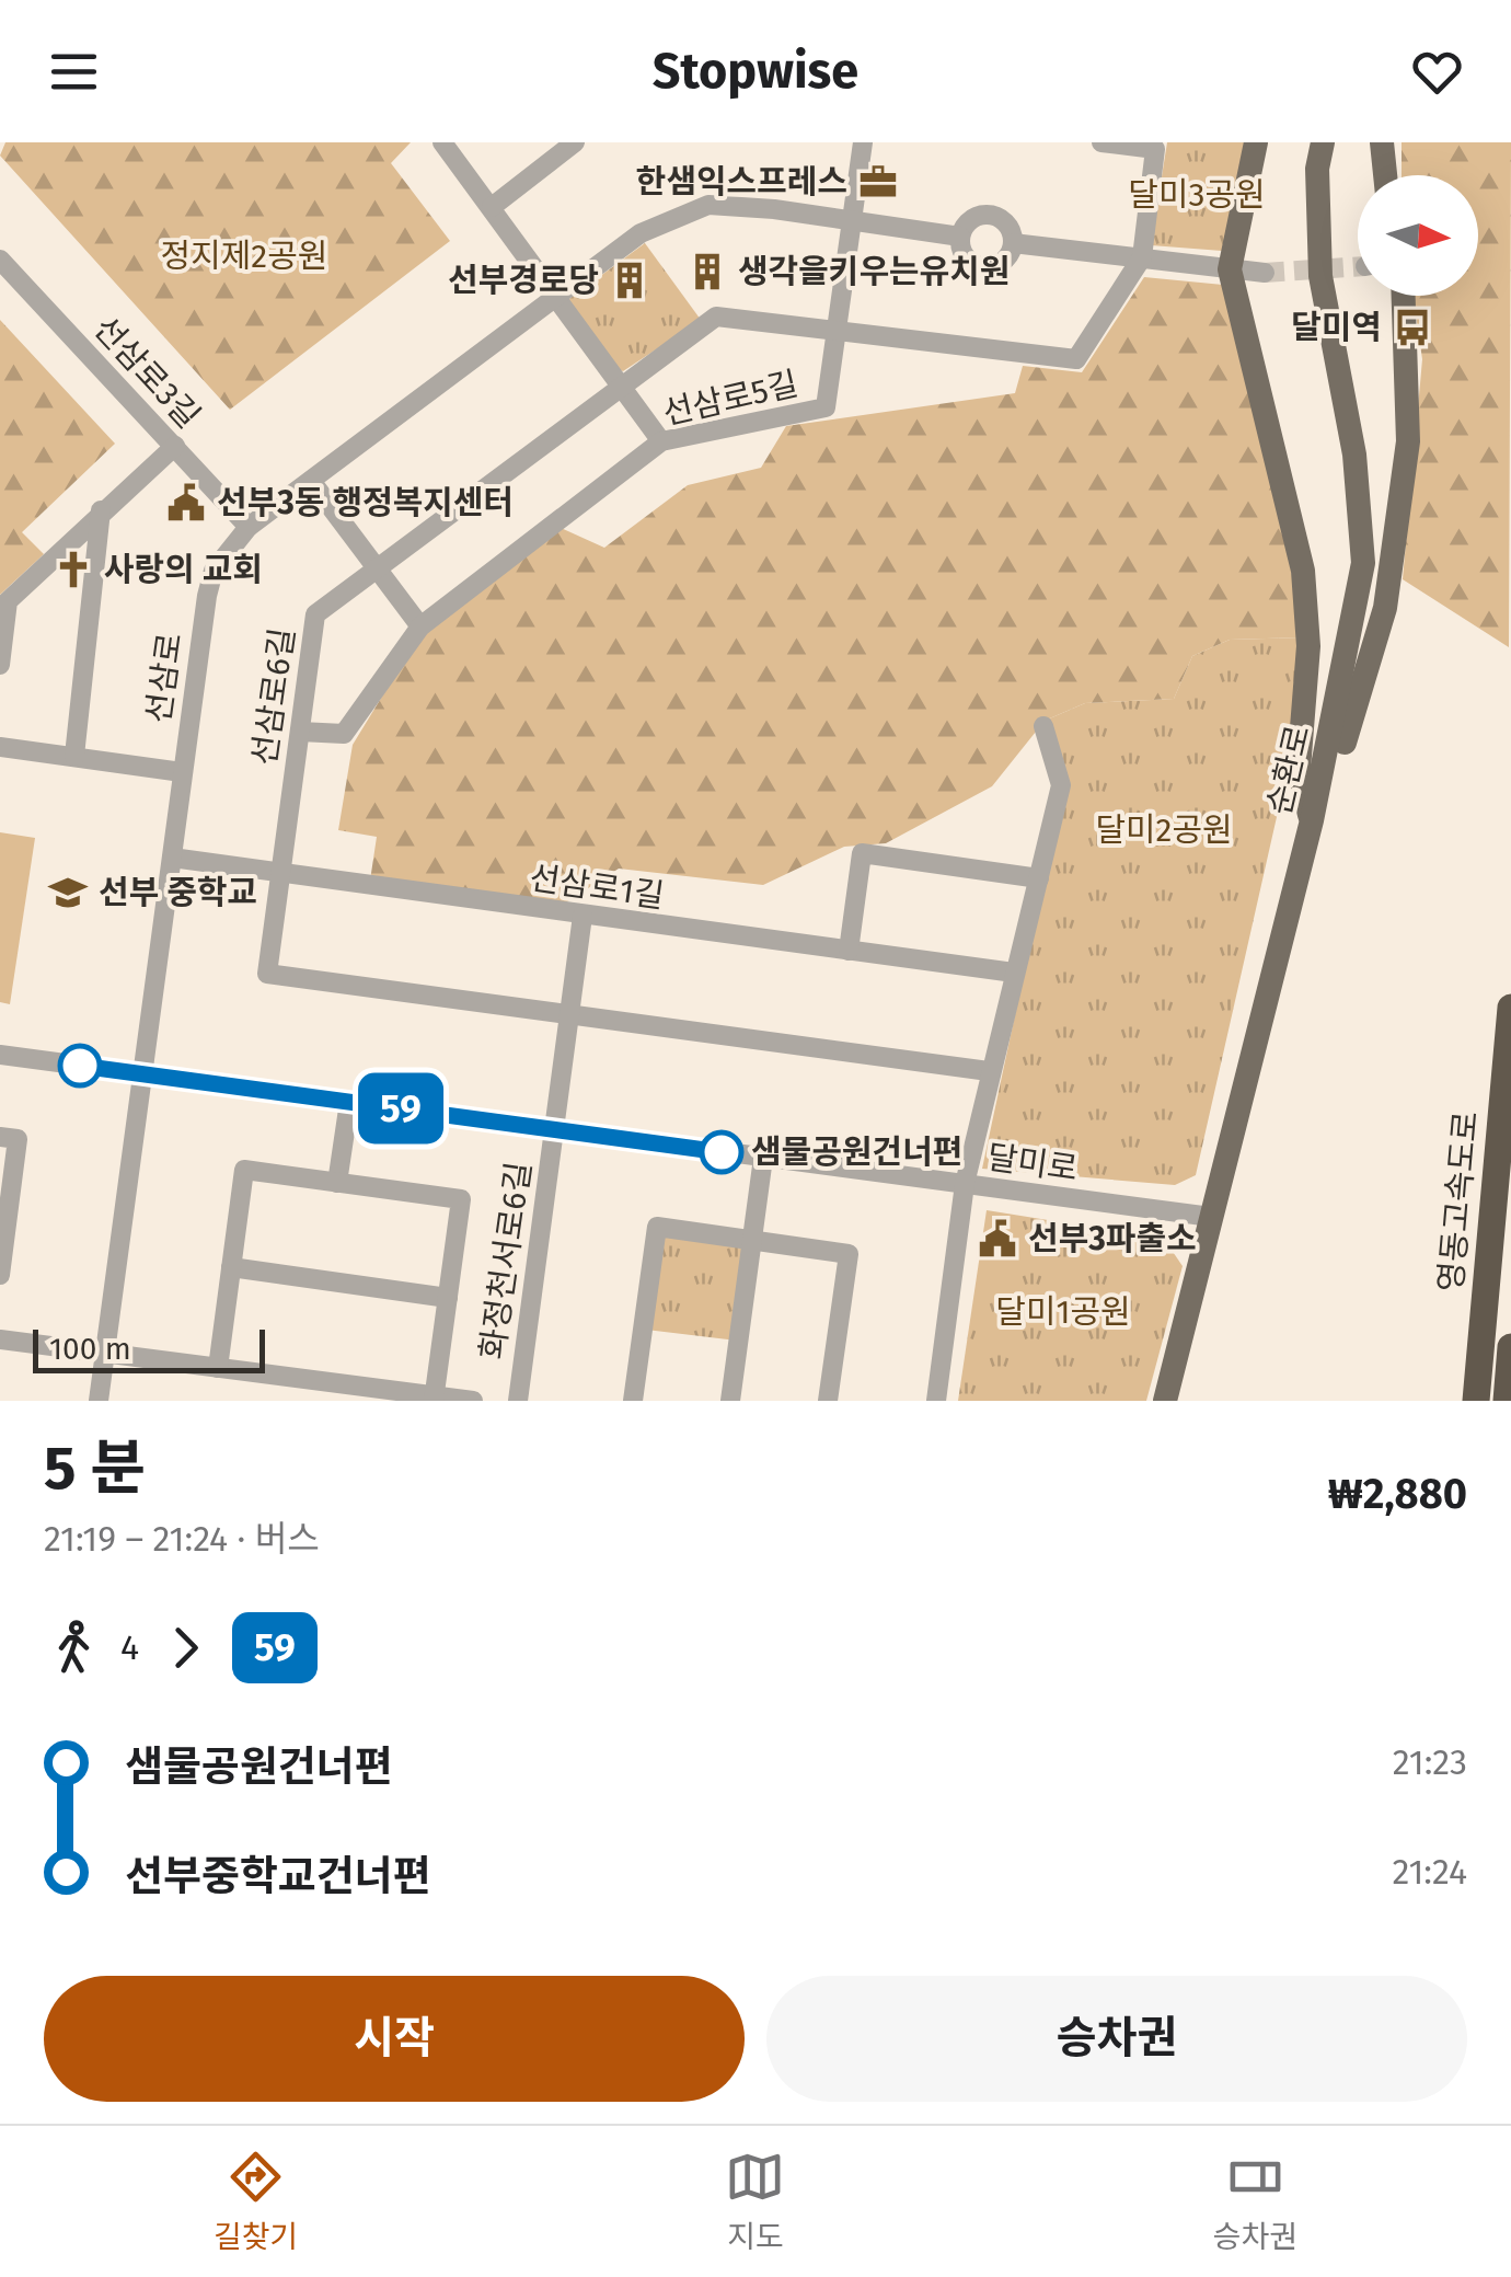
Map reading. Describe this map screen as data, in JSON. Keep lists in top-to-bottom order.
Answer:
{
  "streets": {
    "highway": ["영동고속도로"],
    "main road": ["순환로"],
    "street": [
      "선삼로3길",
      "선삼로5길",
      "선삼로",
      "선삼로6길",
      "선삼로1길",
      "달미로",
      "화정천서로6길"
    ]
  },
  "crossings": [
    ["선삼로3길", "선삼로"],
    ["선삼로5길", "선삼로"],
    ["선삼로5길", "선삼로6길"],
    ["선삼로", "선삼로6길"],
    ["선삼로", "선삼로1길"],
    ["선삼로", "달미로"],
    ["선삼로6길", "선삼로1길"],
    ["선삼로6길", "화정천서로6길"],
    ["순환로", "달미로"],
    ["선삼로1길", "화정천서로6길"],
    ["달미로", "화정천서로6길"]
  ],
  "parks": [
    "달미3공원",
    "정지제2공원",
    "달미2공원",
    "달미1공원"
  ],
  "places": {
    "office": ["한샘익스프레스"],
    "building": ["생각을키우는유치원", "선부경로당"],
    "bus stop": ["달미역"],
    "public building": ["선부3동 행정복지센터", "선부3파출소"],
    "church": ["사랑의 교회"],
    "school or university": ["선부 중학교"],
    "other": ["샘물공원건너편"]
  },
  "lines": ["bus line 59"],
  "scale_bar": "100 m",
  "north": "right",
  "page": {
    "header": "Stopwise",
    "on_map": "59",
    "scale": "100 m",
    "heading": ["5 분", "21:19 – 21:24 · 버스", "₩2,880"],
    "legs": ["4", "59"],
    "list": [
      {
        "name": "샘물공원건너편",
        "value": "21:23"
      },
      {
        "name": "선부중학교건너편",
        "value": "21:24"
      }
    ],
    "buttons": ["시작", "승차권"],
    "tabs": ["길찾기", "지도", "승차권"]
  }
}
